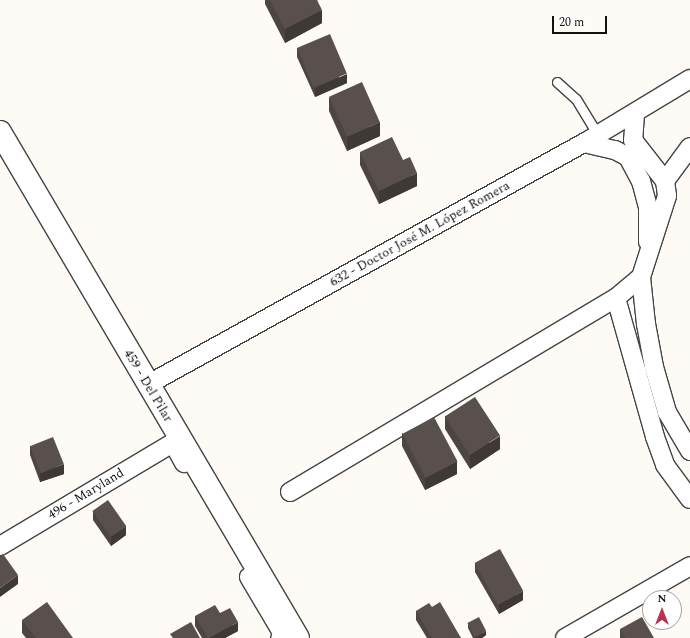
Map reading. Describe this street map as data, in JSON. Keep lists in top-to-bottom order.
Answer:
{
  "streets": {
    "street": ["632 - Doctor José M. López Romera", "459 - Del Pilar", "496 - Maryland"]
  },
  "crossings": [
    ["632 - Doctor José M. López Romera", "459 - Del Pilar"],
    ["459 - Del Pilar", "496 - Maryland"]
  ],
  "scale_bar": "20 m",
  "north": "top"
}
